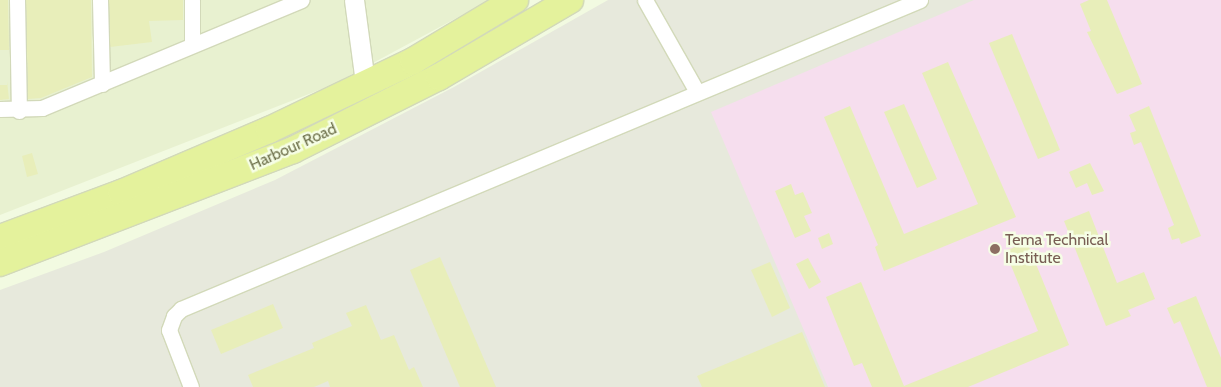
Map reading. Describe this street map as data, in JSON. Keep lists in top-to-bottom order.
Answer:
{
  "streets": {
    "highway": ["Harbour Road"]
  },
  "places": ["Tema Technical Institute"]
}
